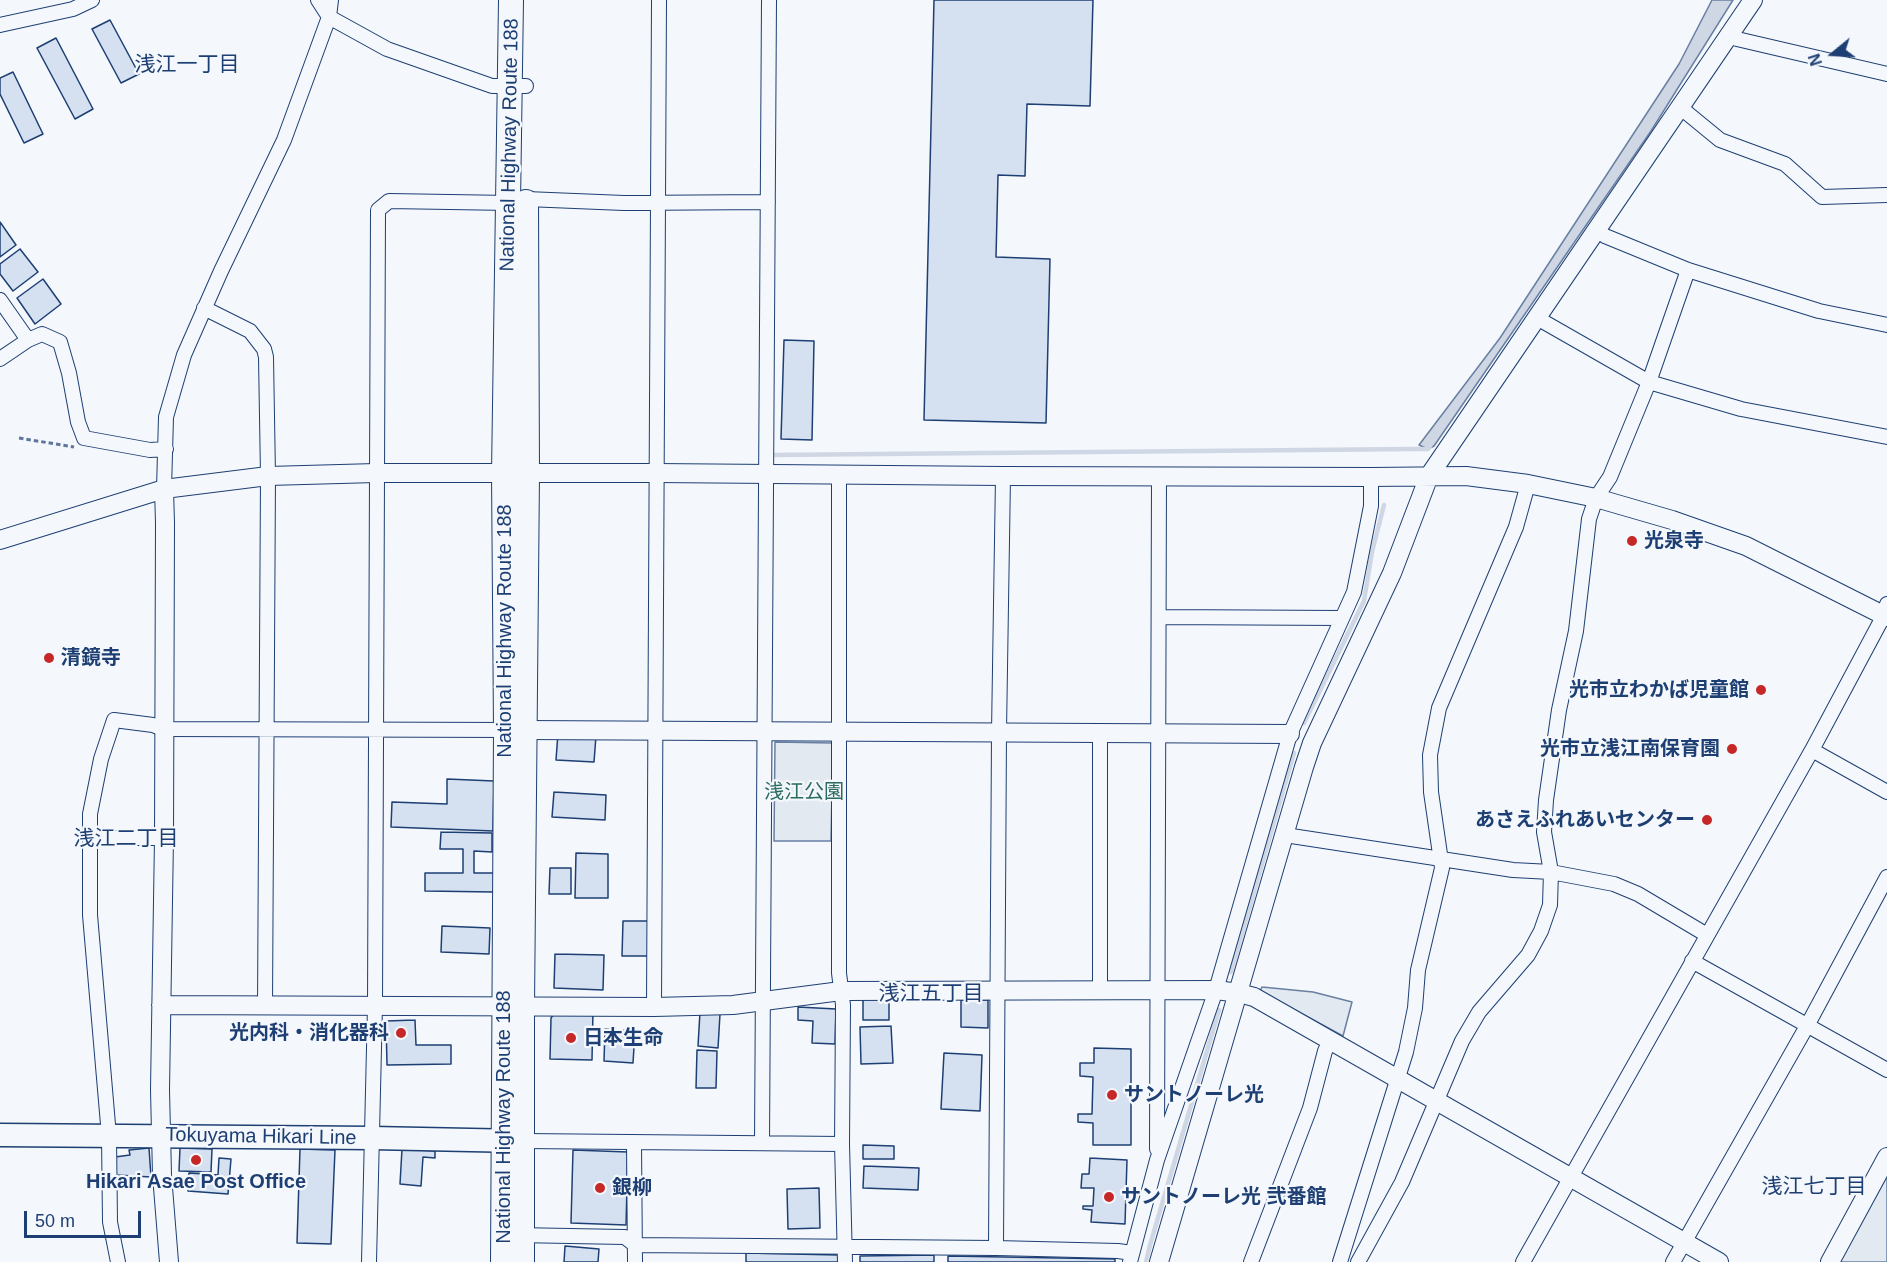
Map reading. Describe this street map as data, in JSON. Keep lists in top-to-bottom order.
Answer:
{
  "streets": {
    "highway": ["National Highway Route 188"],
    "main road": ["Tokuyama Hikari Line"]
  },
  "crossings": [
    ["National Highway Route 188", "Tokuyama Hikari Line"]
  ],
  "districts": [
    "浅江一丁目",
    "浅江二丁目",
    "浅江五丁目",
    "浅江七丁目"
  ],
  "parks": ["浅江公園"],
  "places": [
    "光泉寺",
    "清鏡寺",
    "光市立わかば児童館",
    "光市立浅江南保育園",
    "あさえふれあいセンター",
    "光内科・消化器科",
    "日本生命",
    "サントノーレ光",
    "Hikari Asae Post Office",
    "銀柳",
    "サントノーレ光 弐番館"
  ],
  "scale_bar": "50 m",
  "north": "left"
}
